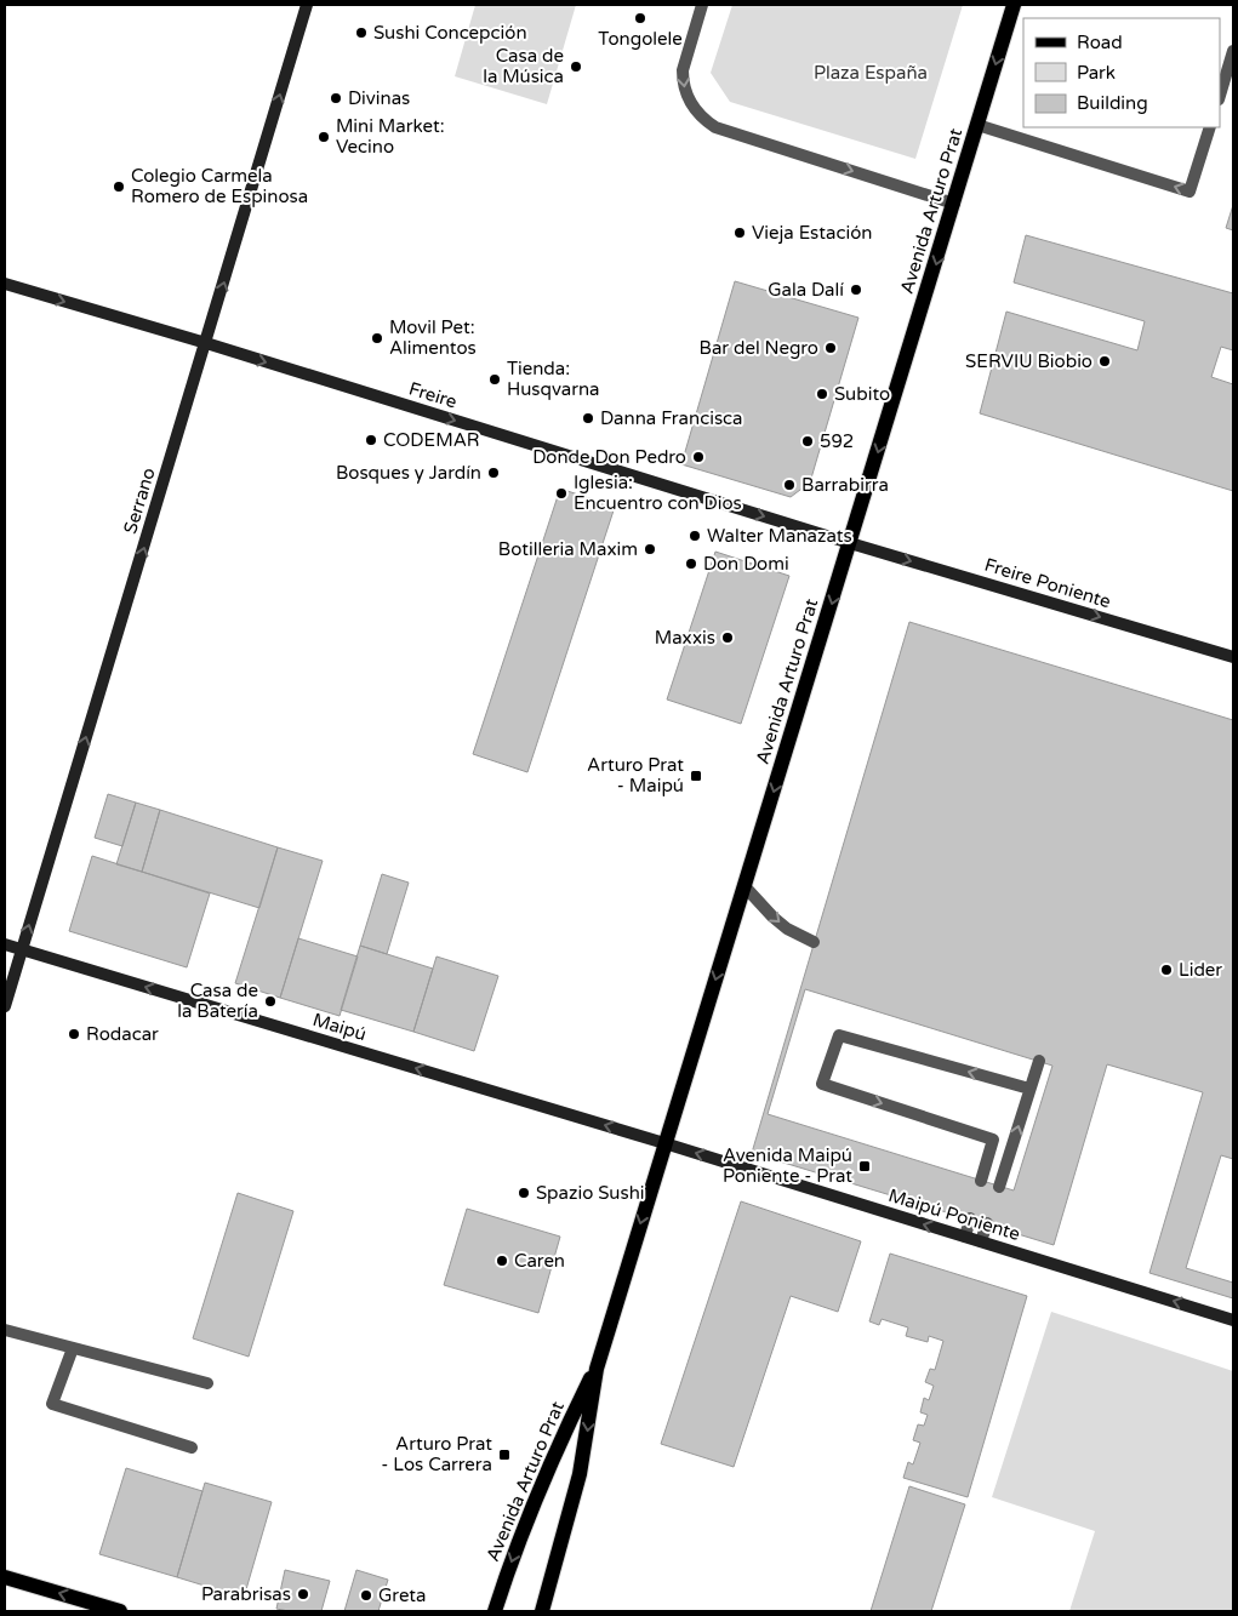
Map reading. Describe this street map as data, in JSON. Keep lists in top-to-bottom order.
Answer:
{
  "streets": {
    "main road": [
      "Avenida Arturo Prat",
      "Freire",
      "Serrano",
      "Freire Poniente",
      "Maipú",
      "Maipú Poniente"
    ]
  },
  "crossings": [
    ["Avenida Arturo Prat", "Freire"],
    ["Avenida Arturo Prat", "Freire Poniente"],
    ["Avenida Arturo Prat", "Maipú"],
    ["Avenida Arturo Prat", "Maipú Poniente"],
    ["Freire", "Serrano"],
    ["Freire", "Freire Poniente"],
    ["Serrano", "Maipú"],
    ["Maipú", "Maipú Poniente"]
  ],
  "one_way": [
    "Avenida Arturo Prat",
    "Freire",
    "Serrano",
    "Freire Poniente",
    "Maipú",
    "Maipú Poniente"
  ],
  "parks": ["Plaza España"],
  "places": {
    "other": [
      "Tongolele",
      "Sushi Concepción",
      "Casa de la Música",
      "Divinas",
      "Mini Market: Vecino",
      "Colegio Carmela Romero de Espinosa",
      "Vieja Estación",
      "Gala Dalí",
      "Movil Pet: Alimentos",
      "Bar del Negro",
      "SERVIU Biobio",
      "Tienda: Husqvarna",
      "Subito",
      "Danna Francisca",
      "CODEMAR",
      "592",
      "Donde Don Pedro",
      "Bosques y Jardín",
      "Barrabirra",
      "Iglesia: Encuentro con Dios",
      "Walter Manazats",
      "Botilleria Maxim",
      "Don Domi",
      "Maxxis",
      "Lider",
      "Casa de la Batería",
      "Rodacar",
      "Spazio Sushi",
      "Caren",
      "Parabrisas",
      "Greta"
    ],
    "transit": ["Arturo Prat - Maipú", "Avenida Maipú Poniente - Prat", "Arturo Prat - Los Carrera"]
  },
  "legend": ["Road", "Park", "Building"]
}
